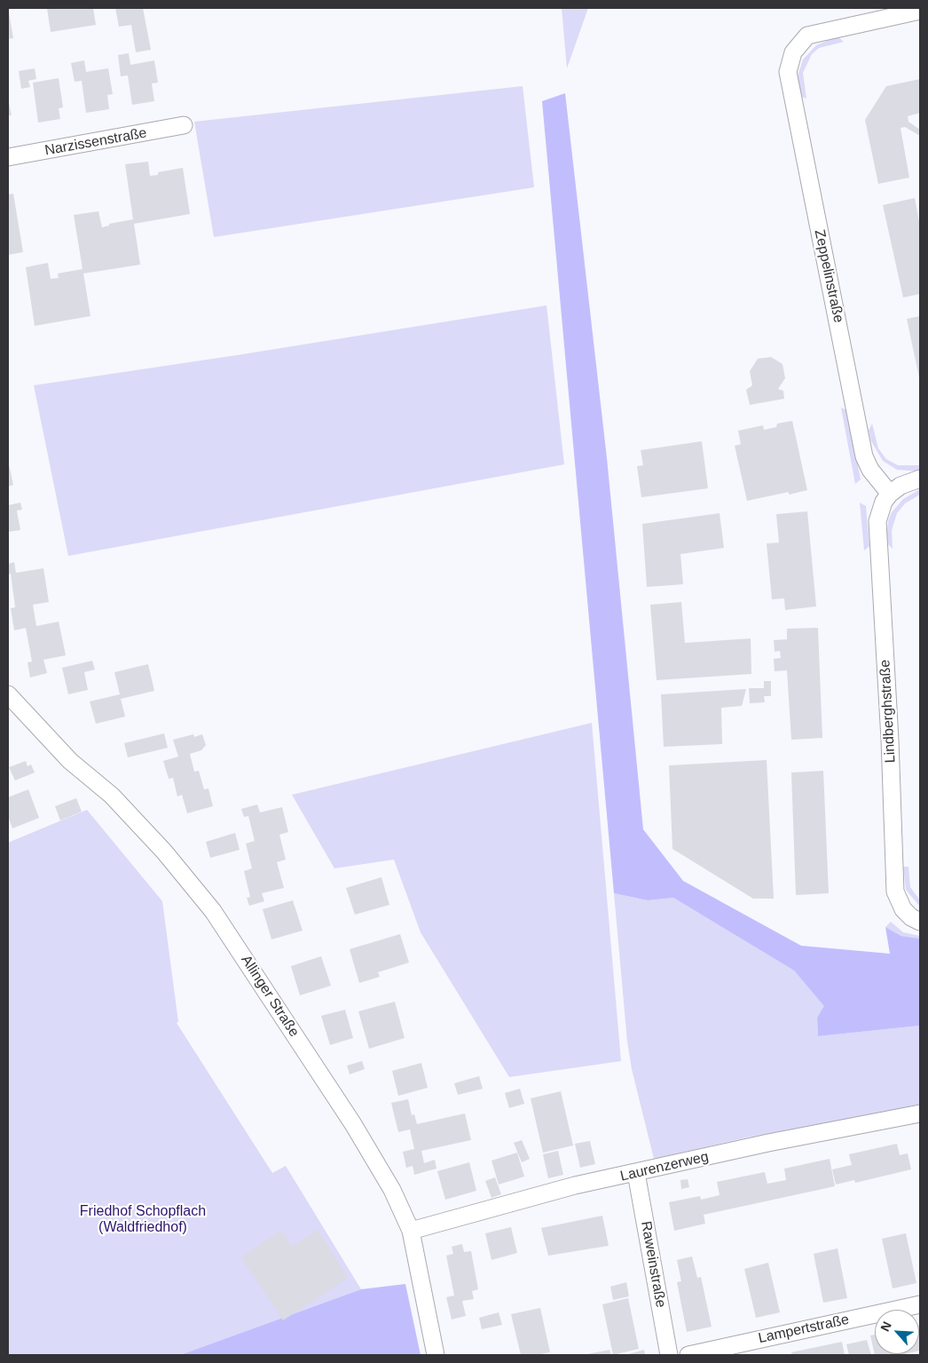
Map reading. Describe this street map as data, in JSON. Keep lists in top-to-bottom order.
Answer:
{
  "streets": {
    "street": [
      "Narzissenstraße",
      "Zeppelinstraße",
      "Lindberghstraße",
      "Allinger Straße",
      "Laurenzerweg",
      "Raweinstraße",
      "Lampertstraße"
    ]
  },
  "crossings": [
    ["Zeppelinstraße", "Lindberghstraße"],
    ["Allinger Straße", "Laurenzerweg"],
    ["Laurenzerweg", "Raweinstraße"]
  ],
  "parks": ["Friedhof Schopflach (Waldfriedhof)"],
  "north": "top left"
}
